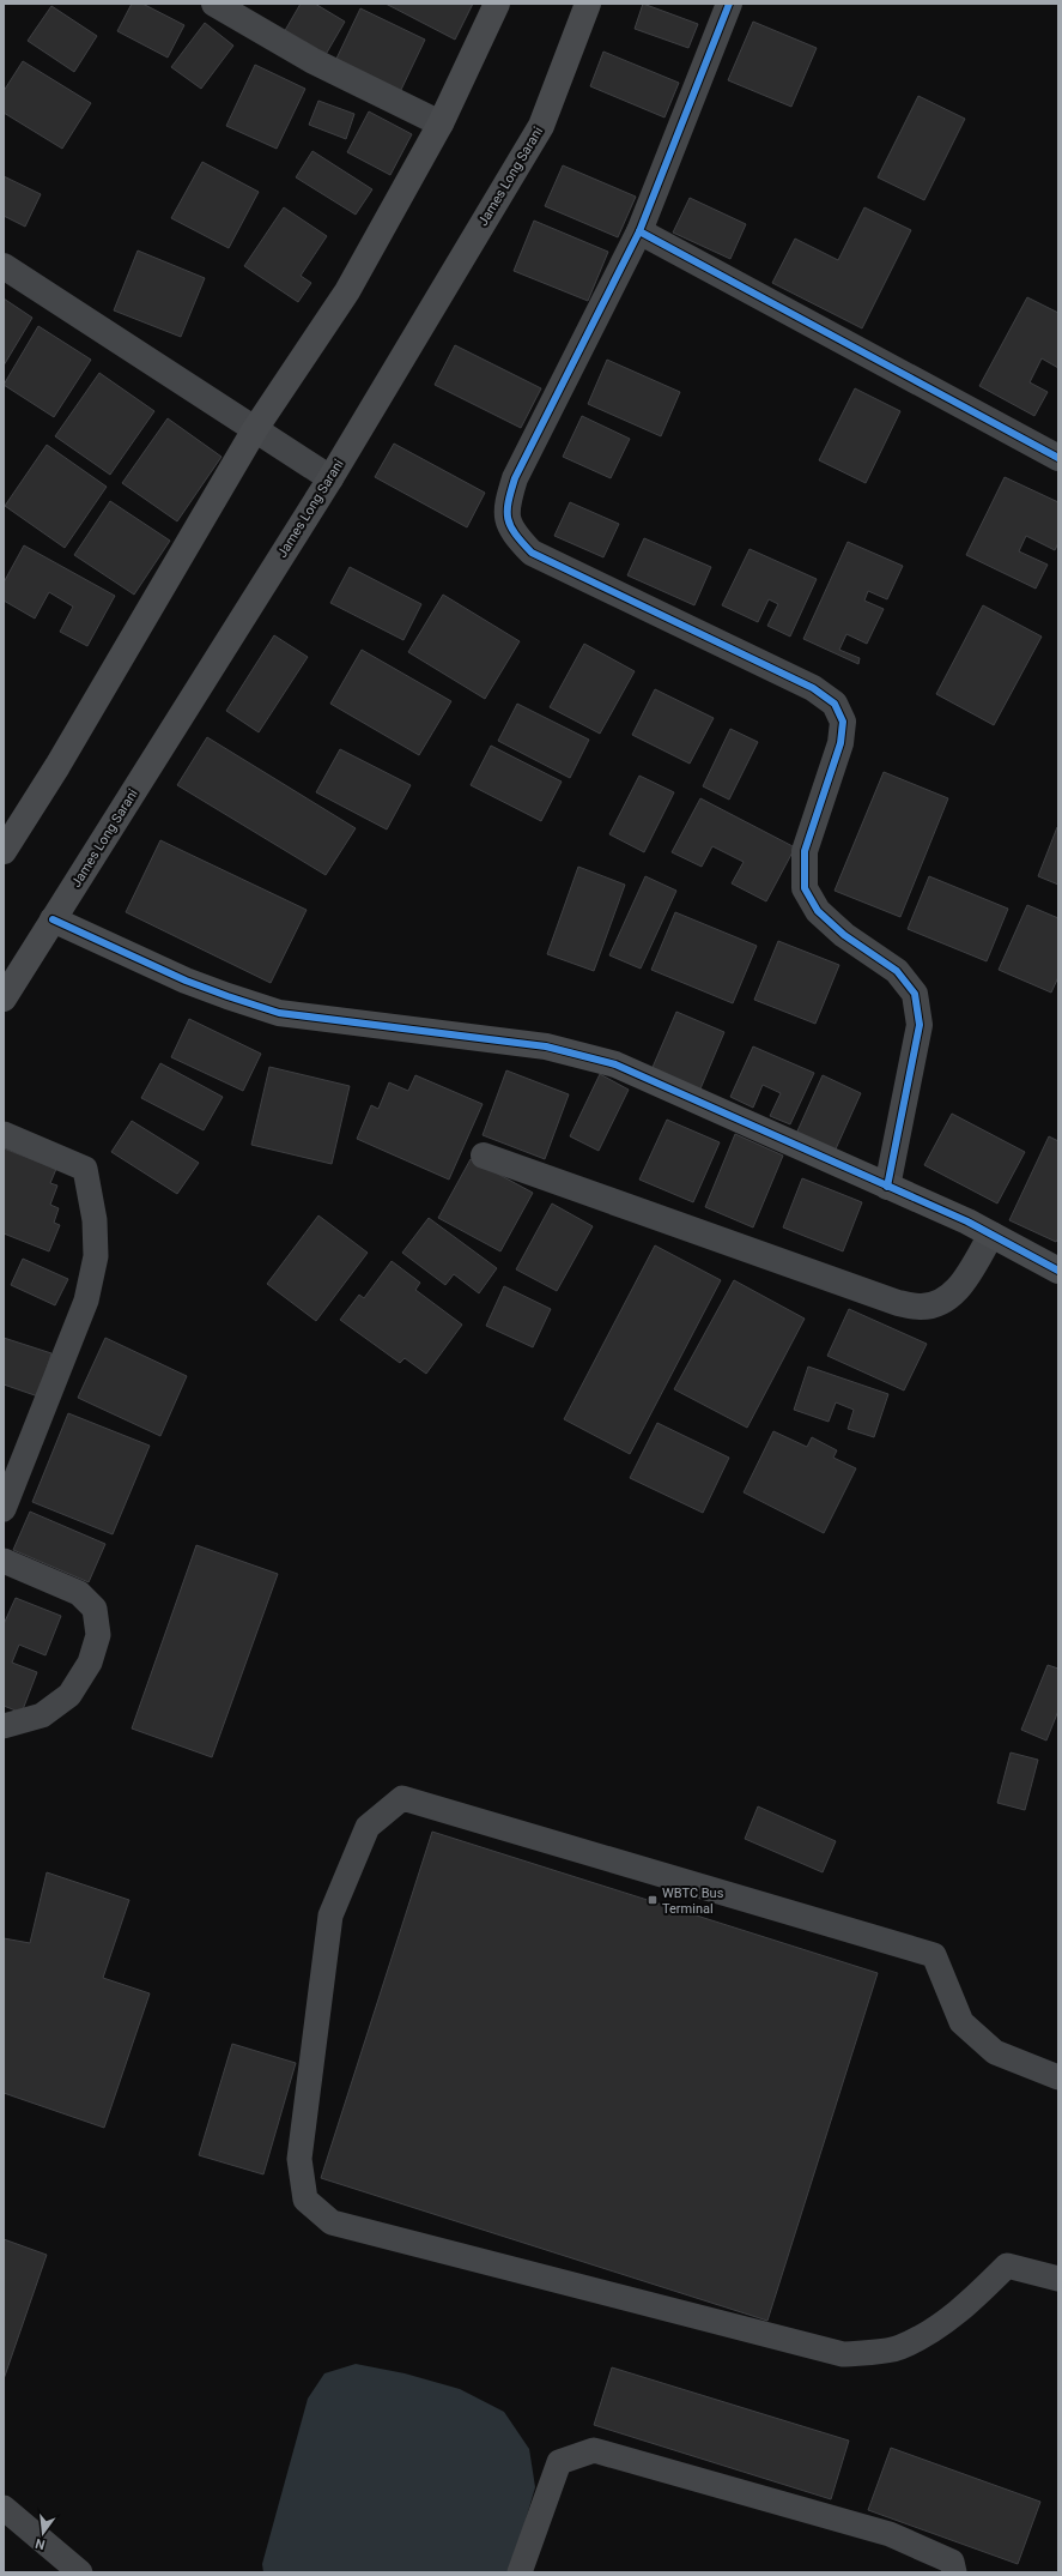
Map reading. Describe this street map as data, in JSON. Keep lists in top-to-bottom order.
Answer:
{
  "streets": {
    "main road": ["James Long Sarani"]
  },
  "places": {
    "transit": ["WBTC Bus Terminal"]
  },
  "north": "bottom"
}
